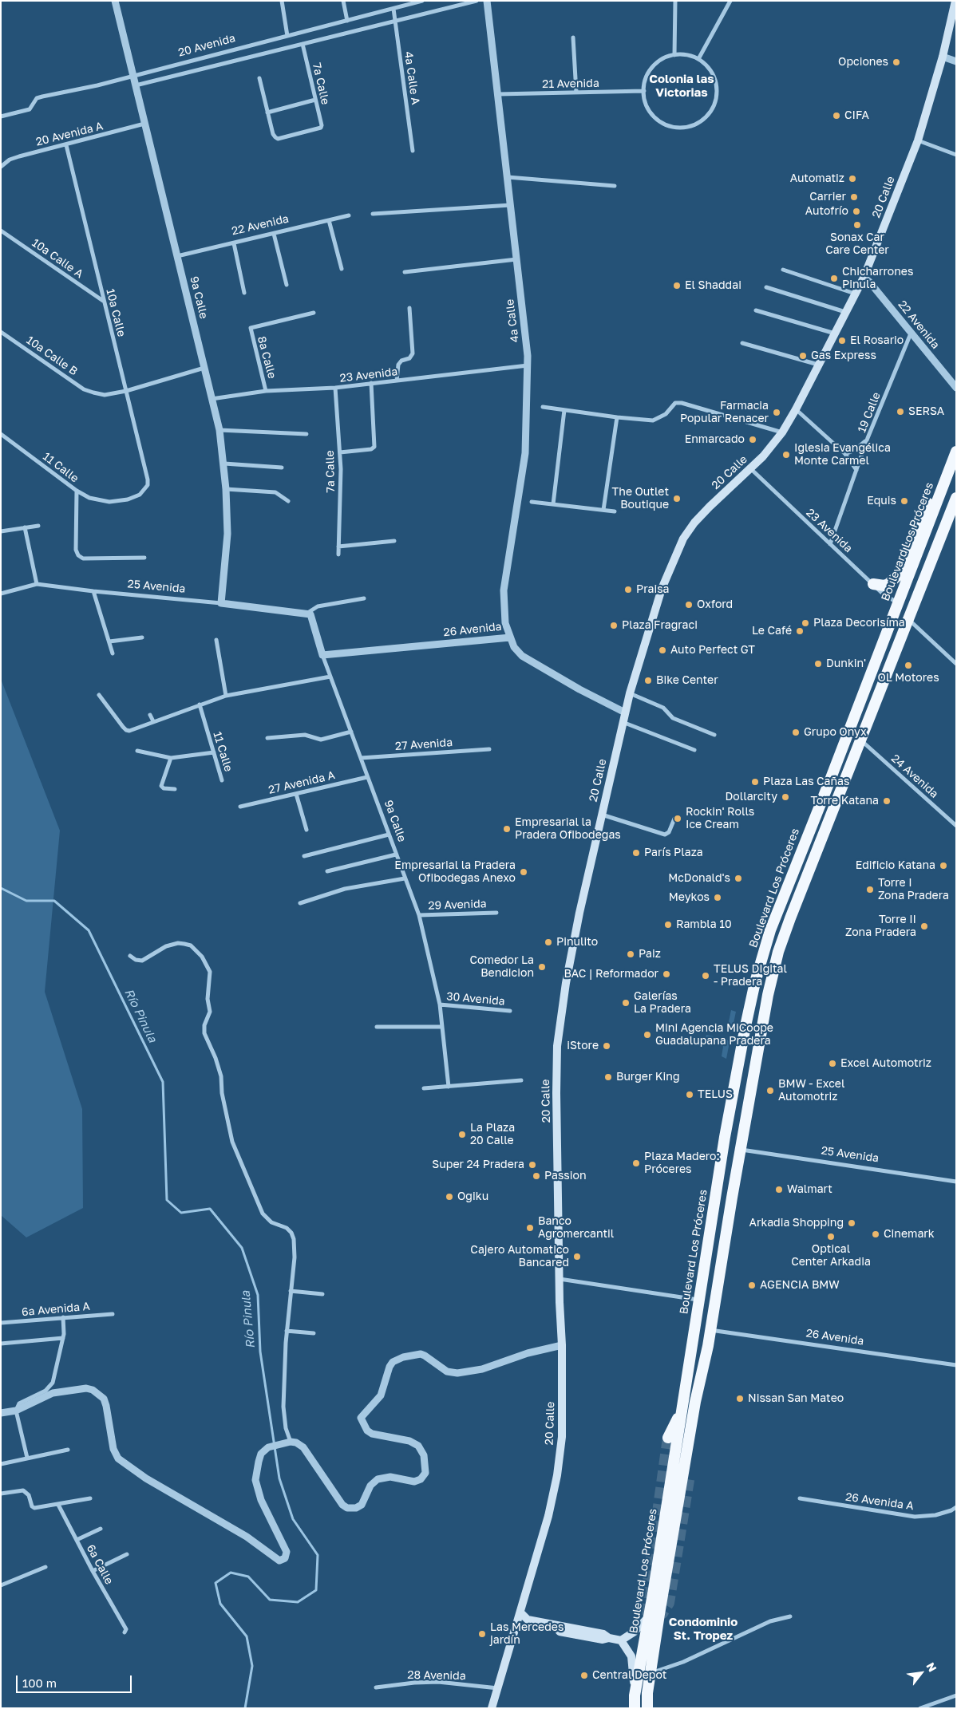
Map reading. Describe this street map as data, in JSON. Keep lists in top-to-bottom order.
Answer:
{
  "streets": {
    "highway": ["Boulevard Los Próceres"],
    "main road": ["20 Calle"],
    "street": [
      "20 Avenida",
      "4a Calle A",
      "7a Calle",
      "21 Avenida",
      "20 Avenida A",
      "22 Avenida",
      "10a Calle A",
      "9a Calle",
      "10a Calle",
      "4a Calle",
      "10a Calle B",
      "8a Calle",
      "23 Avenida",
      "19 Calle",
      "11 Calle",
      "25 Avenida",
      "26 Avenida",
      "27 Avenida",
      "24 Avenida",
      "27 Avenida A",
      "29 Avenida",
      "30 Avenida",
      "6a Avenida A",
      "26 Avenida A",
      "6a Calle",
      "28 Avenida"
    ]
  },
  "crossings": [
    ["20 Avenida", "4a Calle A"],
    ["20 Avenida", "7a Calle"],
    ["20 Avenida", "9a Calle"],
    ["7a Calle", "23 Avenida"],
    ["21 Avenida", "4a Calle"],
    ["20 Avenida A", "9a Calle"],
    ["20 Avenida A", "10a Calle"],
    ["20 Calle", "22 Avenida"],
    ["20 Calle", "23 Avenida"],
    ["20 Calle", "26 Avenida"],
    ["20 Calle", "28 Avenida"],
    ["22 Avenida", "9a Calle"],
    ["22 Avenida", "19 Calle"],
    ["10a Calle A", "10a Calle"],
    ["9a Calle", "23 Avenida"],
    ["9a Calle", "25 Avenida"],
    ["9a Calle", "26 Avenida"],
    ["9a Calle", "27 Avenida"],
    ["9a Calle", "27 Avenida A"],
    ["9a Calle", "29 Avenida"],
    ["9a Calle", "30 Avenida"],
    ["10a Calle", "10a Calle B"],
    ["10a Calle", "11 Calle"],
    ["4a Calle", "23 Avenida"],
    ["4a Calle", "26 Avenida"],
    ["8a Calle", "23 Avenida"],
    ["23 Avenida", "19 Calle"],
    ["23 Avenida", "Boulevard Los Próceres"],
    ["Boulevard Los Próceres", "25 Avenida"],
    ["Boulevard Los Próceres", "26 Avenida"],
    ["Boulevard Los Próceres", "24 Avenida"]
  ],
  "districts": ["Colonia las Victorias", "Condominio St. Tropez"],
  "water": ["Río Pinula"],
  "places": [
    "Opciones",
    "CIFA",
    "Automatiz",
    "Carrier",
    "Autofrío",
    "Sonax Car Care Center",
    "Chicharrones Pinula",
    "El Shaddai",
    "El Rosario",
    "Gas Express",
    "SERSA",
    "Farmacia Popular Renacer",
    "Enmarcado",
    "Iglesia Evangélica Monte Carmel",
    "The Outlet Boutique",
    "Equis",
    "Praisa",
    "Oxford",
    "Plaza Decorisíma",
    "Plaza Fragraci",
    "Le Café",
    "Auto Perfect GT",
    "Dunkin'",
    "OL Motores",
    "Bike Center",
    "Grupo Onyx",
    "Plaza Las Cañas",
    "Dollarcity",
    "Torre Katana",
    "Rockin' Rolls Ice Cream",
    "Empresarial la Pradera Ofibodegas",
    "París Plaza",
    "Edificio Katana",
    "Empresarial la Pradera Ofibodegas Anexo",
    "McDonald's",
    "Torre I Zona Pradera",
    "Meykos",
    "Rambla 10",
    "Torre II Zona Pradera",
    "Pinulito",
    "Paiz",
    "Comedor La Bendicion",
    "BAC | Reformador",
    "TELUS DIgital - Pradera",
    "Galerías La Pradera",
    "Mini Agencia MiCoope Guadalupana Pradera",
    "iStore",
    "Excel Automotriz",
    "Burger King",
    "BMW - Excel Automotriz",
    "TELUS",
    "La Plaza 20 Calle",
    "Plaza Madero: Próceres",
    "Super 24 Pradera",
    "Passion",
    "Walmart",
    "Ogiku",
    "Arkadia Shopping",
    "Banco Agromercantil",
    "Cinemark",
    "Optical Center Arkadia",
    "Cajero Automatico Bancared",
    "AGENCIA BMW",
    "Nissan San Mateo",
    "Las Mercedes jardín",
    "Central Depot"
  ],
  "scale_bar": "100 m",
  "north": "top right"
}
